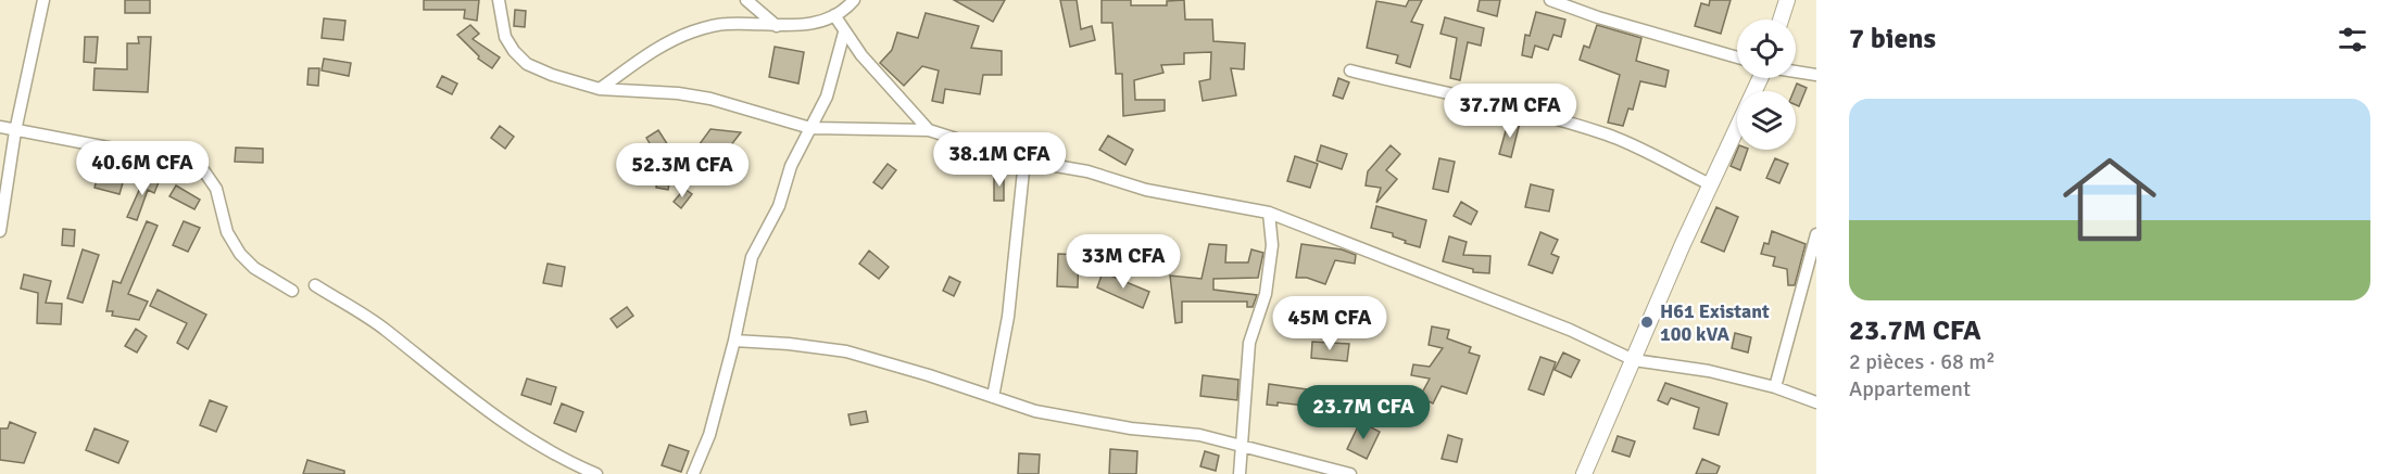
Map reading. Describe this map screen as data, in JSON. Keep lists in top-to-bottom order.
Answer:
{
  "places": ["H61 Existant 100 kVA"],
  "page": {
    "heading": "7 biens",
    "list": [
      {
        "name": "23.7M CFA",
        "note": "2 pièces · 68 m² · Appartement"
      }
    ],
    "price": [
      "37.7M CFA",
      "38.1M CFA",
      "40.6M CFA",
      "52.3M CFA",
      "33M CFA",
      "45M CFA",
      "23.7M CFA"
    ]
  }
}
